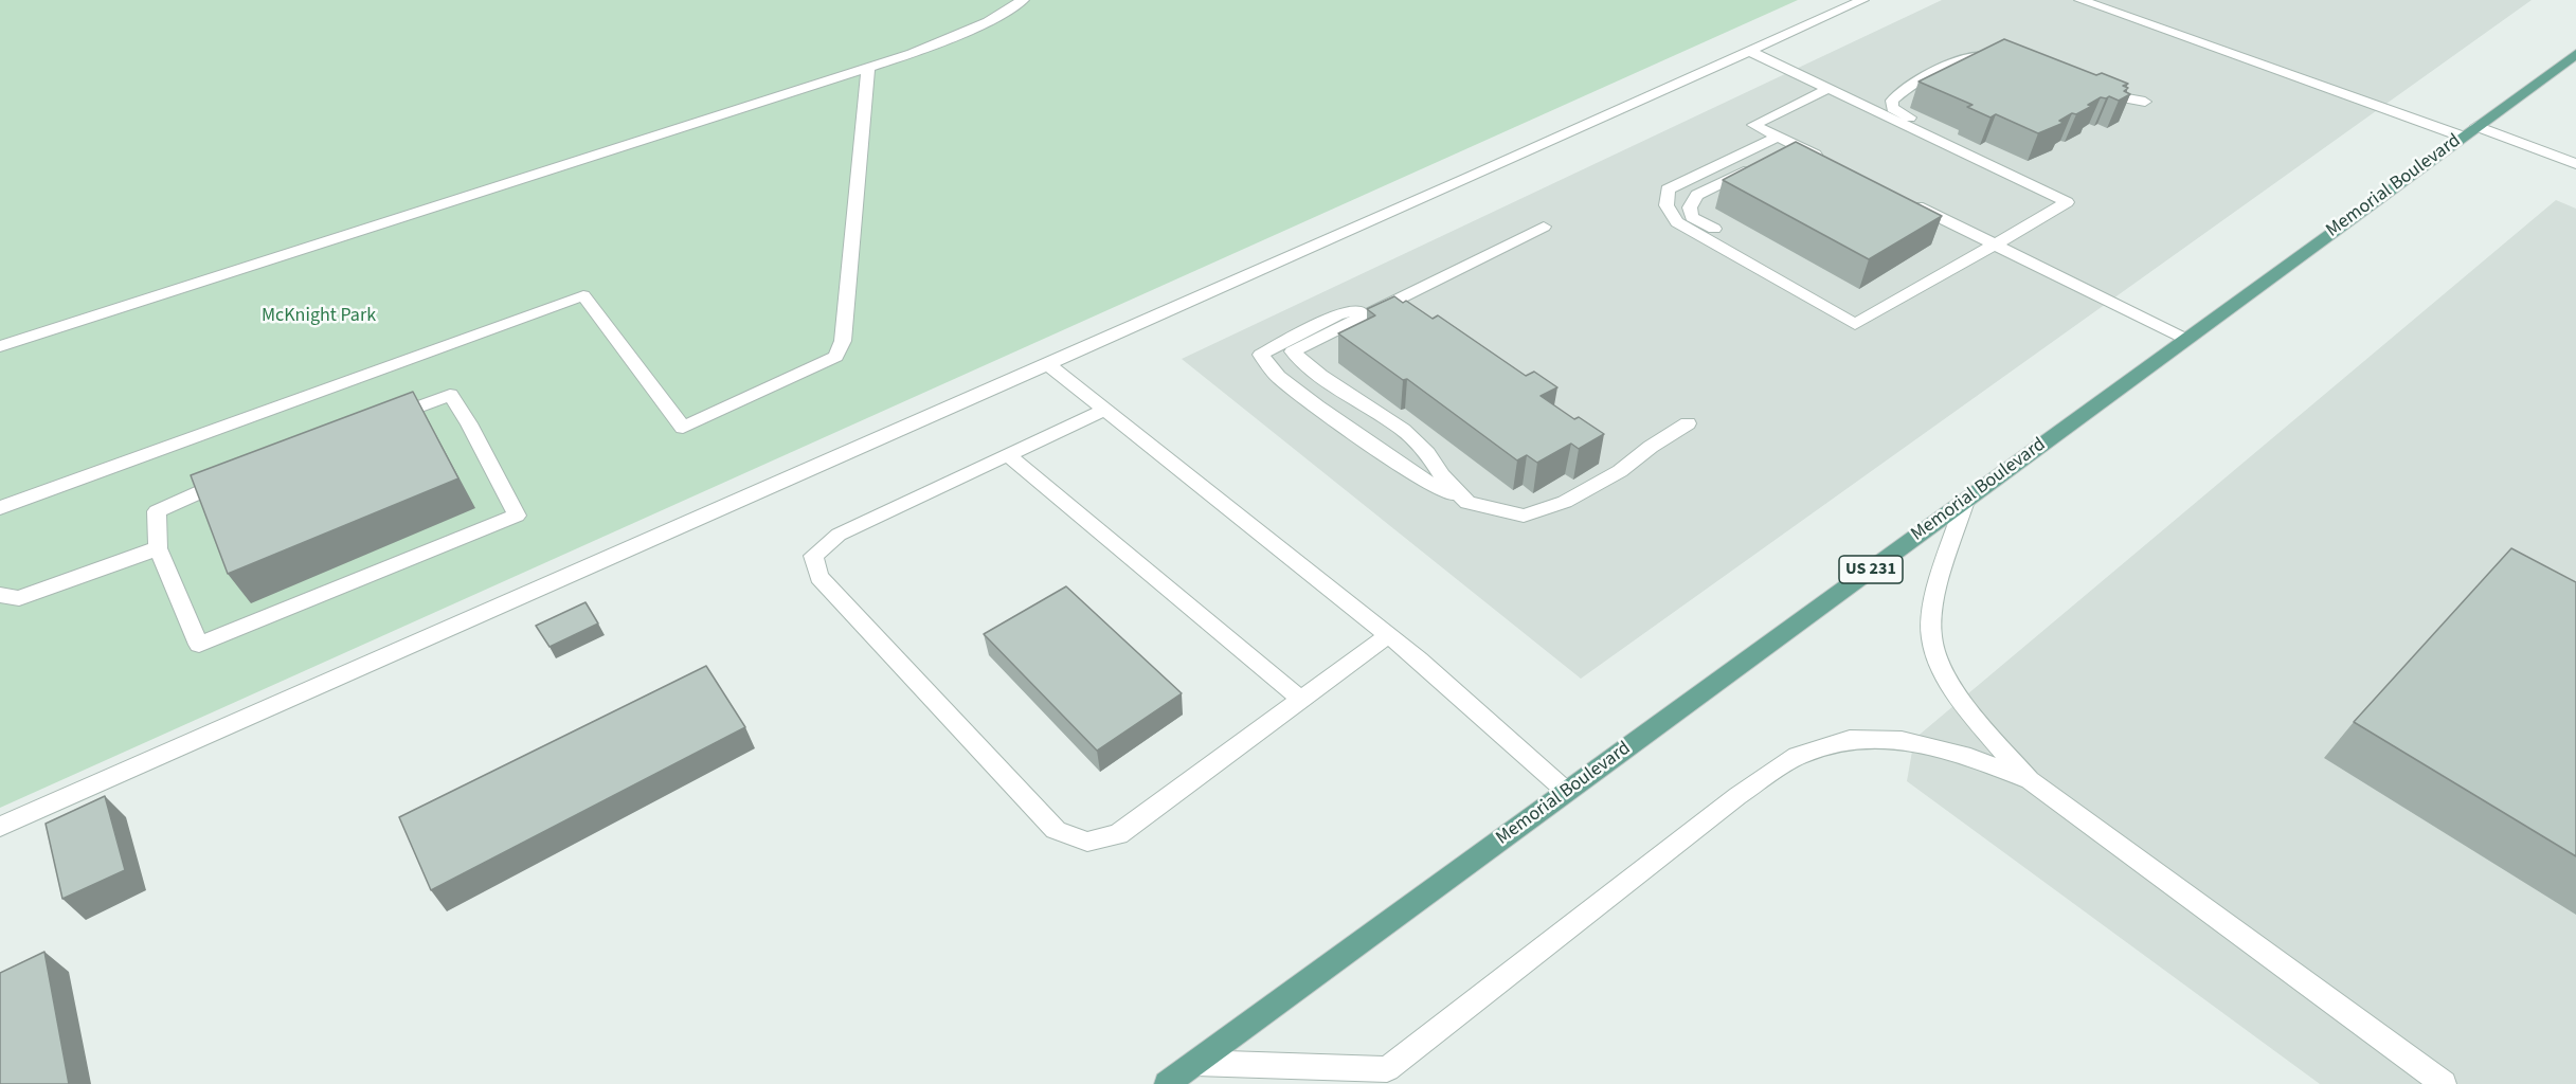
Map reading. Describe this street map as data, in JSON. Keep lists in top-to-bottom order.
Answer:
{
  "streets": {
    "main road": ["Memorial Boulevard", "US 231"]
  },
  "parks": ["McKnight Park"]
}
